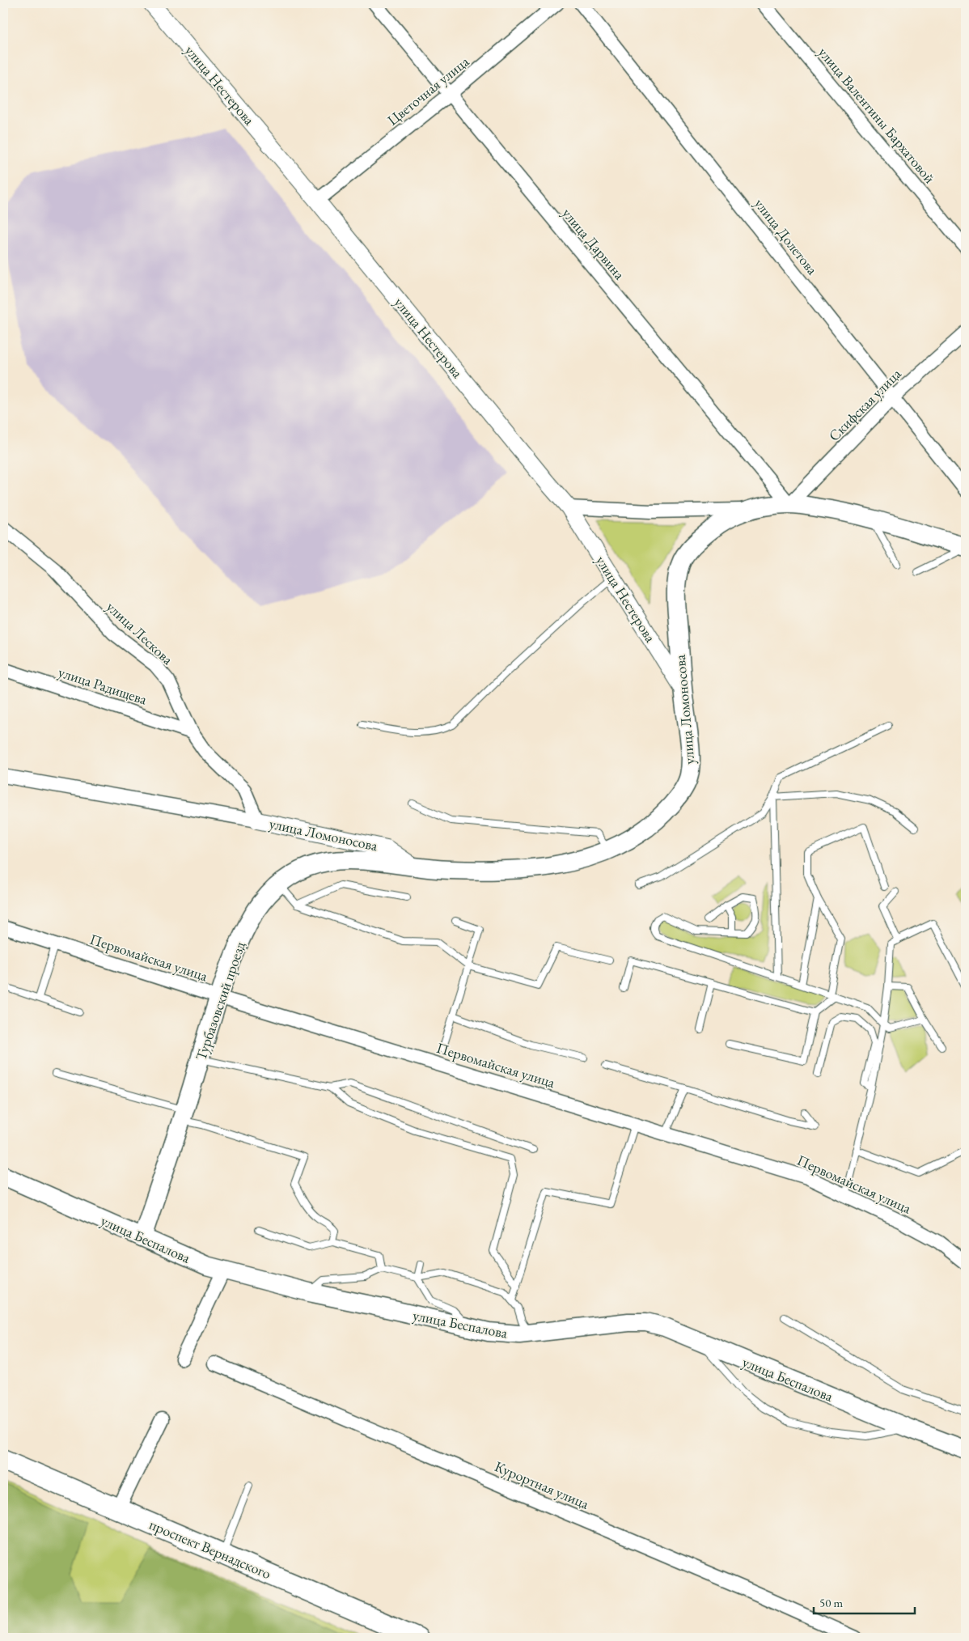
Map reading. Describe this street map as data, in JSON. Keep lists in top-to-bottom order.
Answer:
{
  "streets": {
    "main road": [
      "улица Ломоносова",
      "Турбазовский проезд",
      "улица Беспалова",
      "проспект Вернадского"
    ],
    "street": [
      "улица Нестерова",
      "Цветочная улица",
      "улица Валентины Бархатовой",
      "улица Долетова",
      "улица Дарвина",
      "Скифская улица",
      "улица Лескова",
      "улица Радищева",
      "Первомайская улица",
      "Курортная улица"
    ]
  },
  "crossings": [
    ["улица Нестерова", "Цветочная улица"],
    ["улица Нестерова", "улица Ломоносова"],
    ["Цветочная улица", "улица Дарвина"],
    ["улица Долетова", "Скифская улица"],
    ["улица Дарвина", "Скифская улица"],
    ["улица Дарвина", "улица Ломоносова"],
    ["Скифская улица", "улица Ломоносова"],
    ["улица Лескова", "улица Радищева"],
    ["улица Лескова", "улица Ломоносова"],
    ["улица Ломоносова", "Турбазовский проезд"],
    ["Первомайская улица", "Турбазовский проезд"],
    ["Турбазовский проезд", "улица Беспалова"]
  ],
  "scale_bar": "50 m"
}
